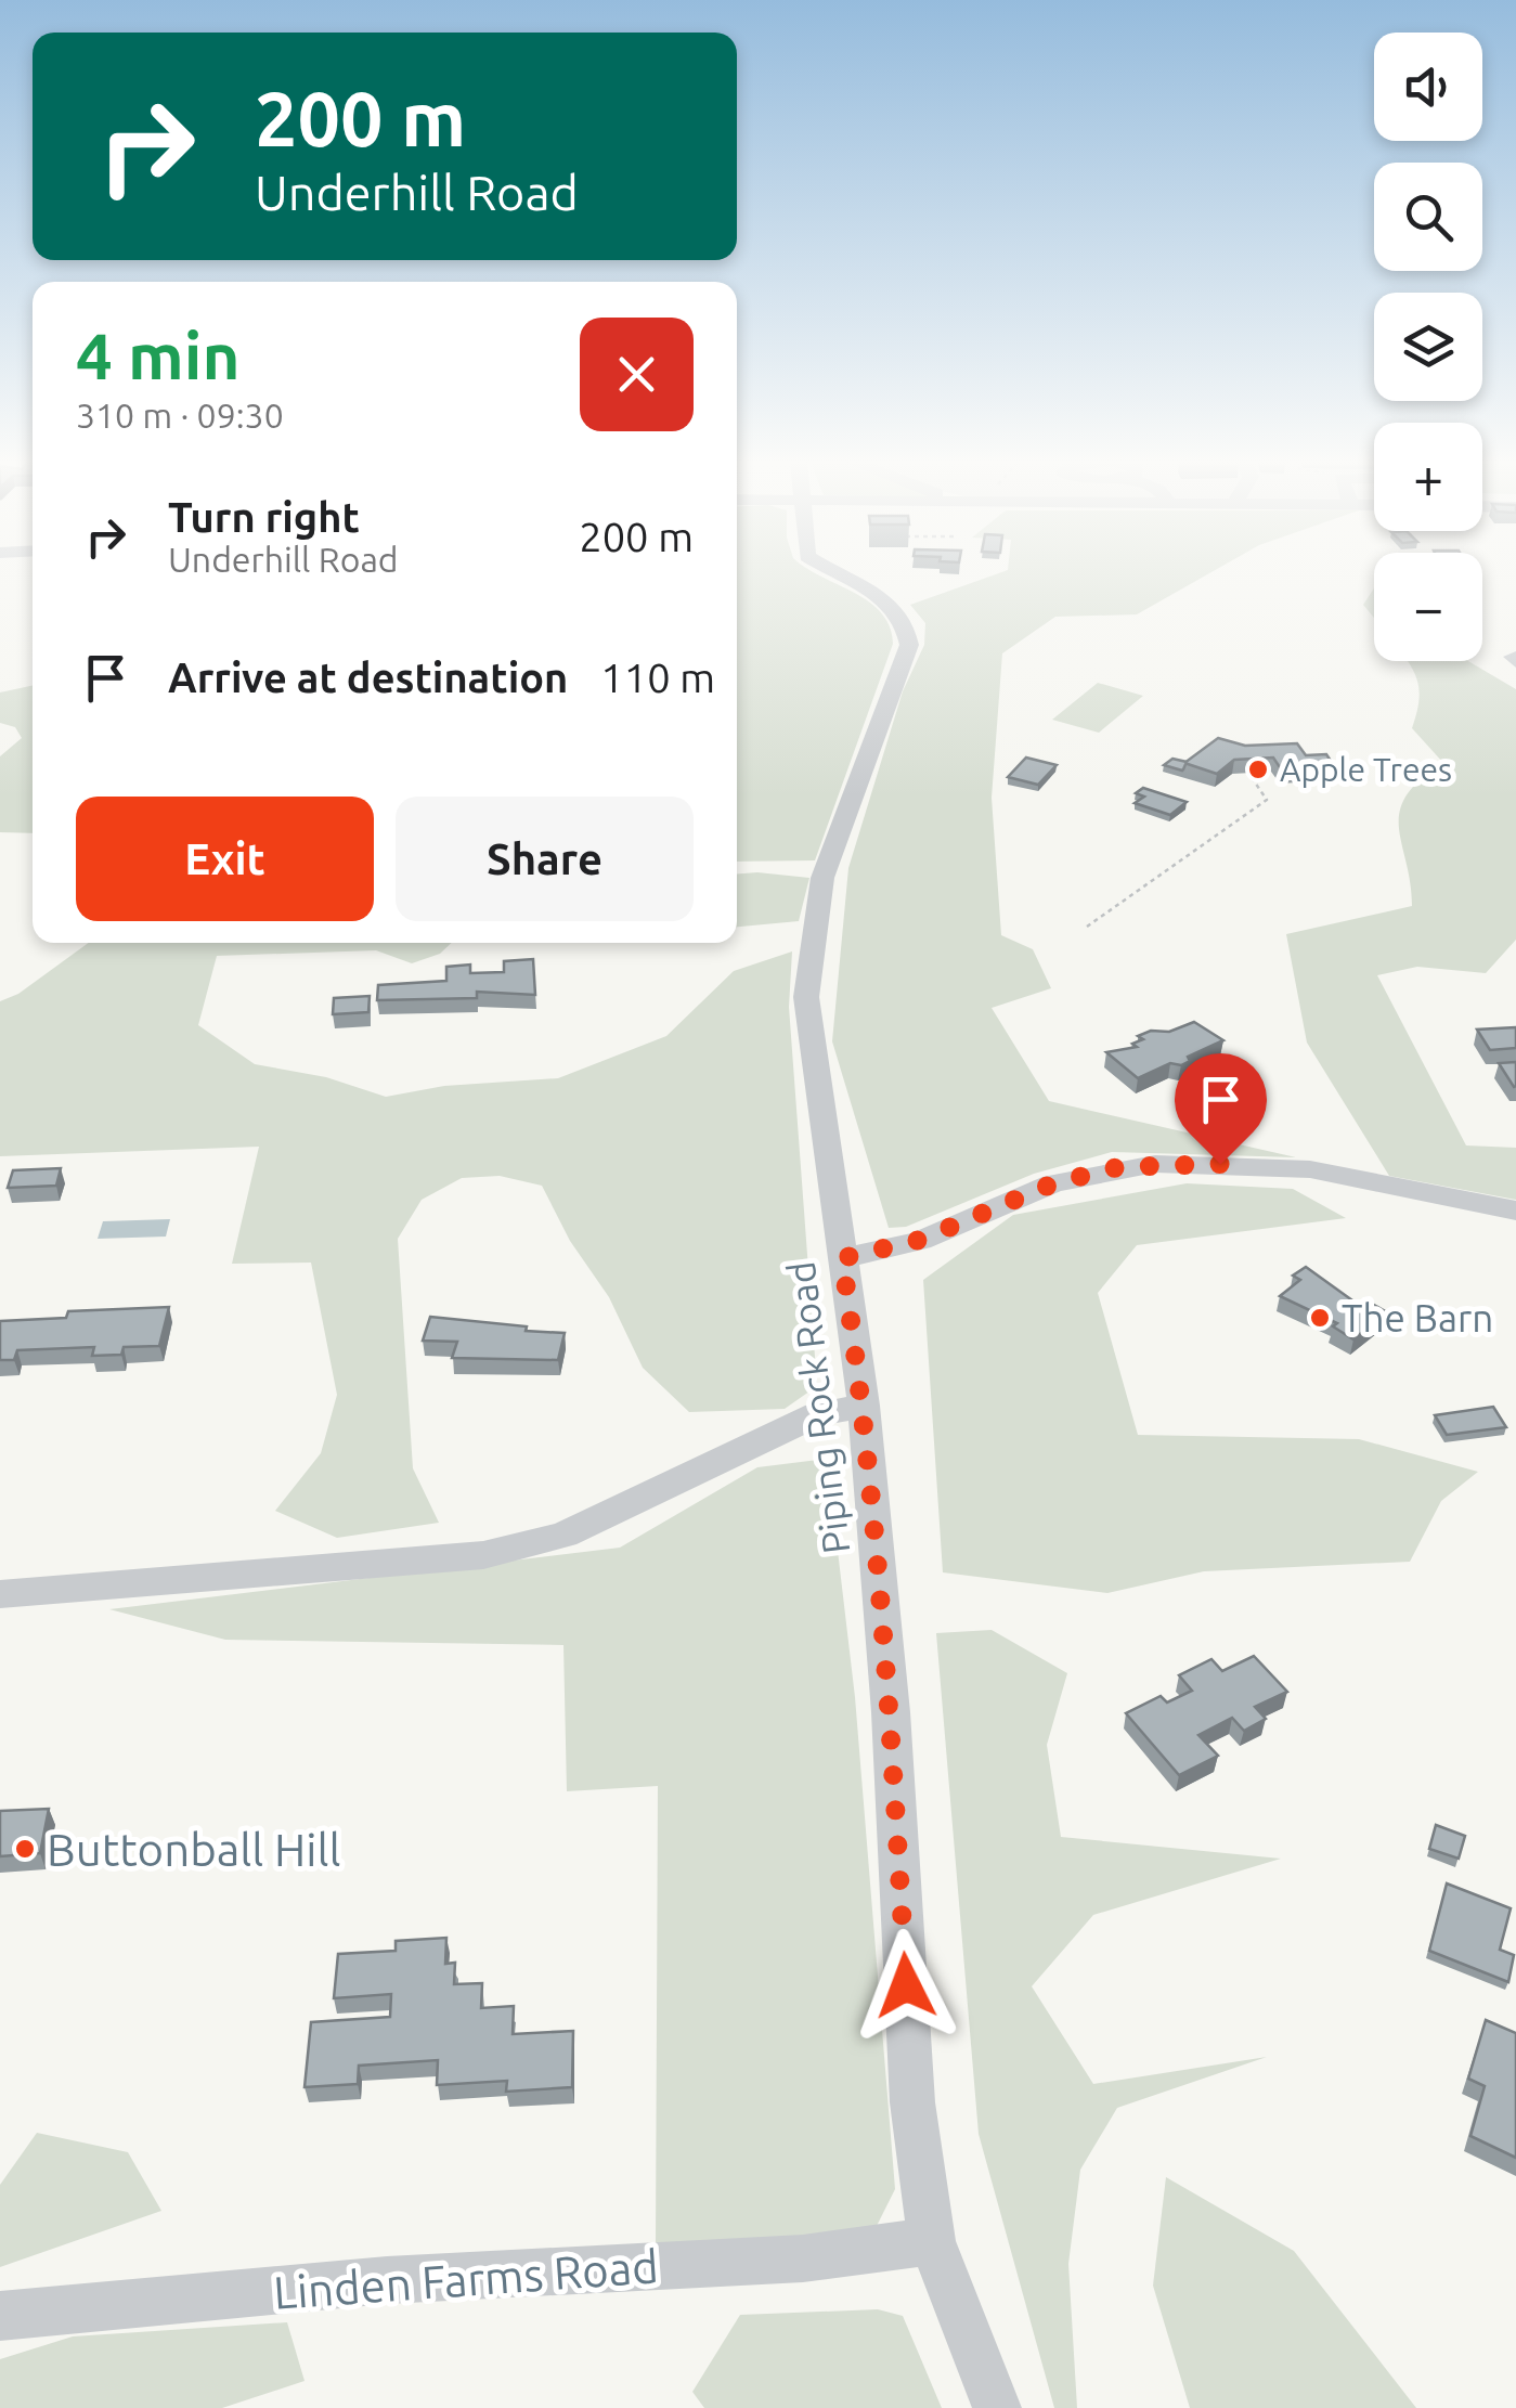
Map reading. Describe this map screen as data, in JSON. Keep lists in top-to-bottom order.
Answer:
{
  "streets": {
    "street": ["Piping Rock Road", "Linden Farms Road"]
  },
  "crossings": [
    ["Piping Rock Road", "Linden Farms Road"]
  ],
  "places": ["Apple Trees", "The Barn", "Buttonball Hill"],
  "page": {
    "map_buttons": ["+", "−"],
    "turn": ["200 m", "Underhill Road"],
    "heading": ["4 min", "310 m · 09:30"],
    "list": [
      {
        "name": "Turn right",
        "note": "Underhill Road",
        "value": "200 m"
      },
      {
        "name": "Arrive at destination",
        "value": "110 m"
      }
    ],
    "buttons": ["Exit", "Share"]
  }
}
